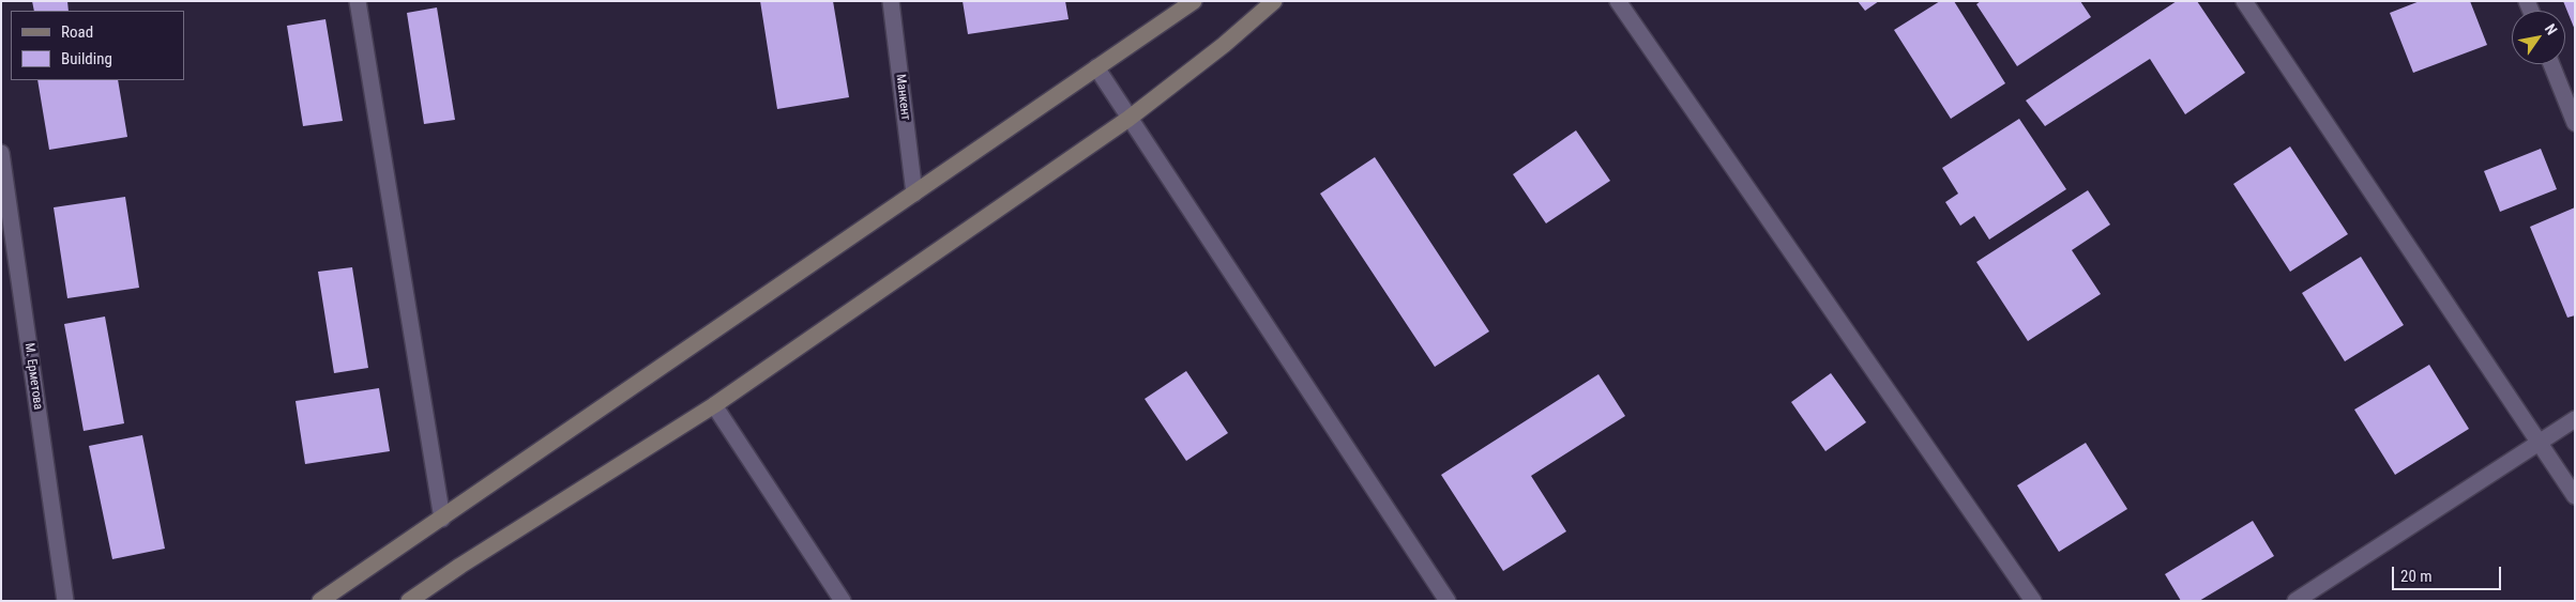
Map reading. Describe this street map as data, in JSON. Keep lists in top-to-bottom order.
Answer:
{
  "streets": {
    "street": ["Манкент", "М. Ерметова"]
  },
  "legend": ["Road", "Building"],
  "scale_bar": "20 m",
  "north": "top right"
}
